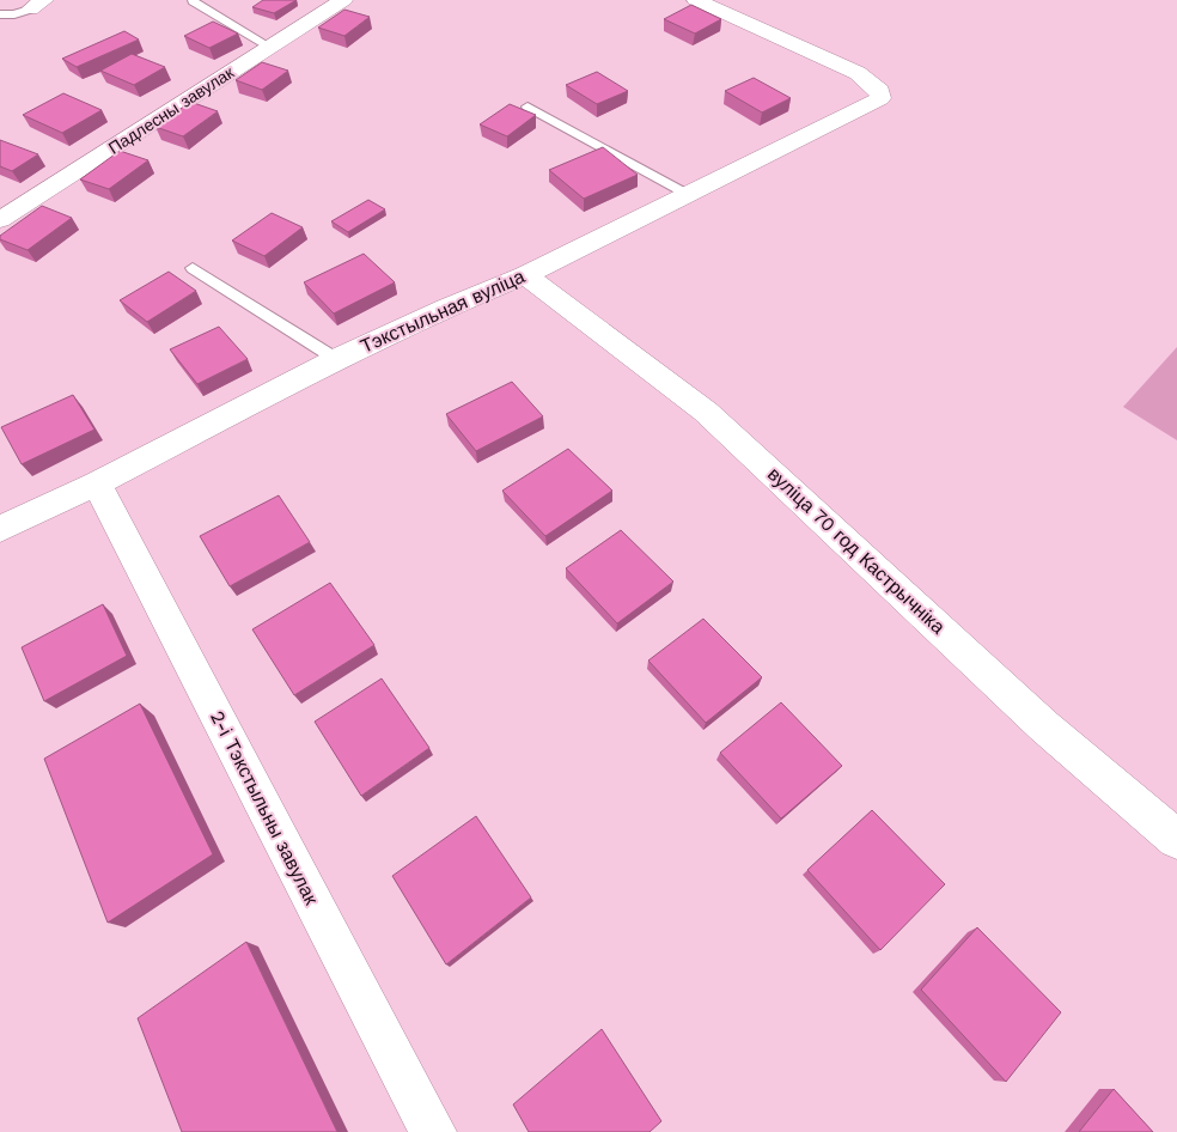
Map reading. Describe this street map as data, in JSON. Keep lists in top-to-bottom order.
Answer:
{
  "streets": {
    "street": [
      "Падлесны завулак",
      "Тэкстыльная вуліца",
      "вуліца 70 год Кастрычніка",
      "2-і Тэкстыльны завулак"
    ]
  },
  "crossings": [
    ["Тэкстыльная вуліца", "вуліца 70 год Кастрычніка"],
    ["Тэкстыльная вуліца", "2-і Тэкстыльны завулак"]
  ]
}
